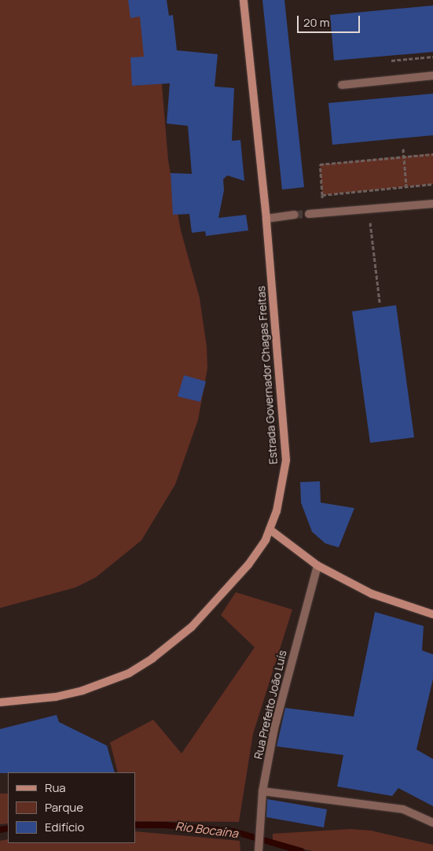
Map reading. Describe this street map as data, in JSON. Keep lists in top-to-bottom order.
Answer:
{
  "streets": {
    "main road": ["Estrada Governador Chagas Freitas"],
    "street": ["Rua Prefeito João Luís"]
  },
  "water": ["Rio Bocaína"],
  "legend": ["Rua", "Parque", "Edifício"],
  "scale_bar": "20 m"
}
